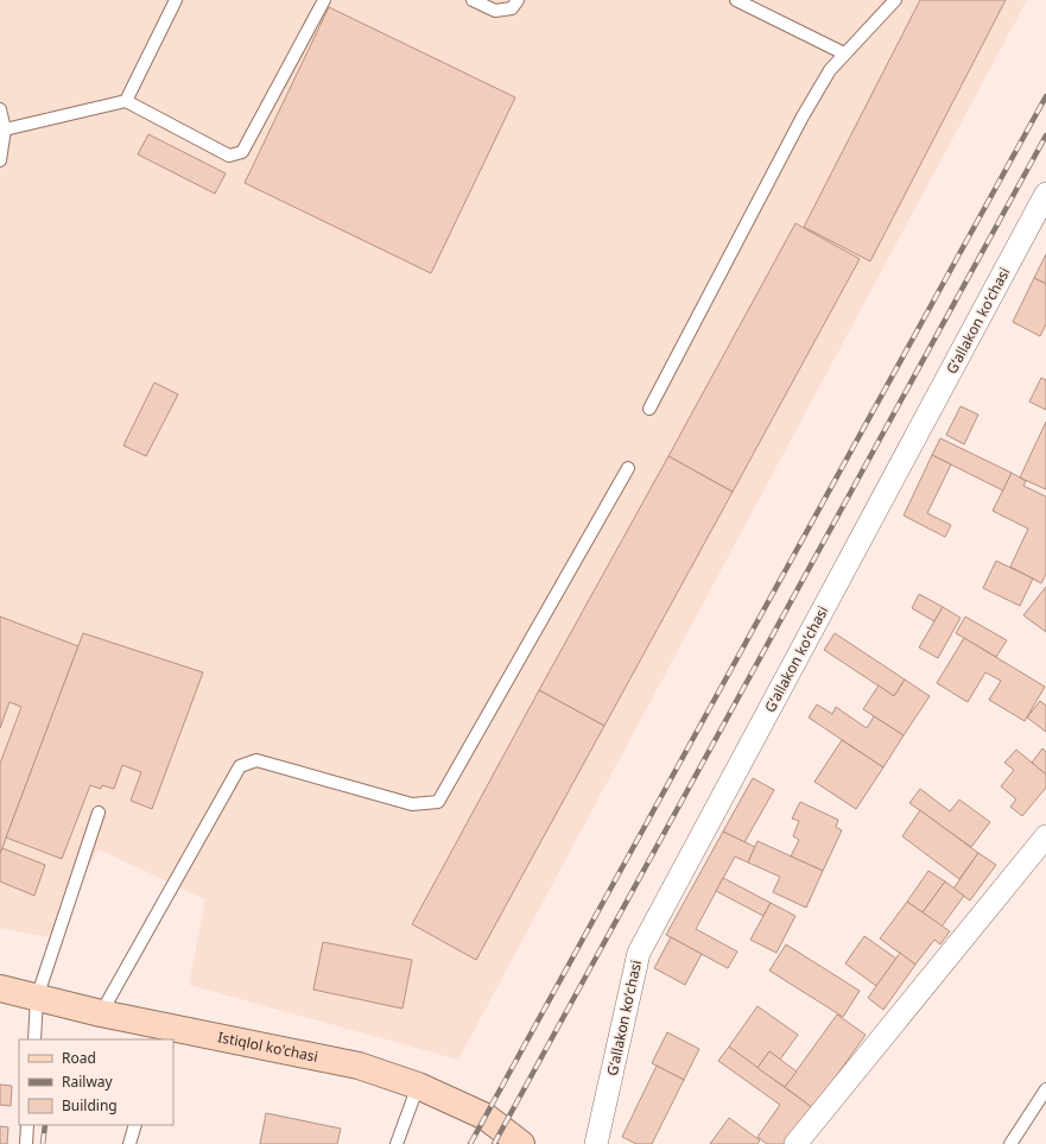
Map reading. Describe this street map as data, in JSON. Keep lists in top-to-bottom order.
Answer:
{
  "streets": {
    "main road": ["Istiqlol ko'chasi"],
    "street": ["Gʻallakon koʻchasi"]
  },
  "legend": ["Road", "Railway", "Building"]
}
